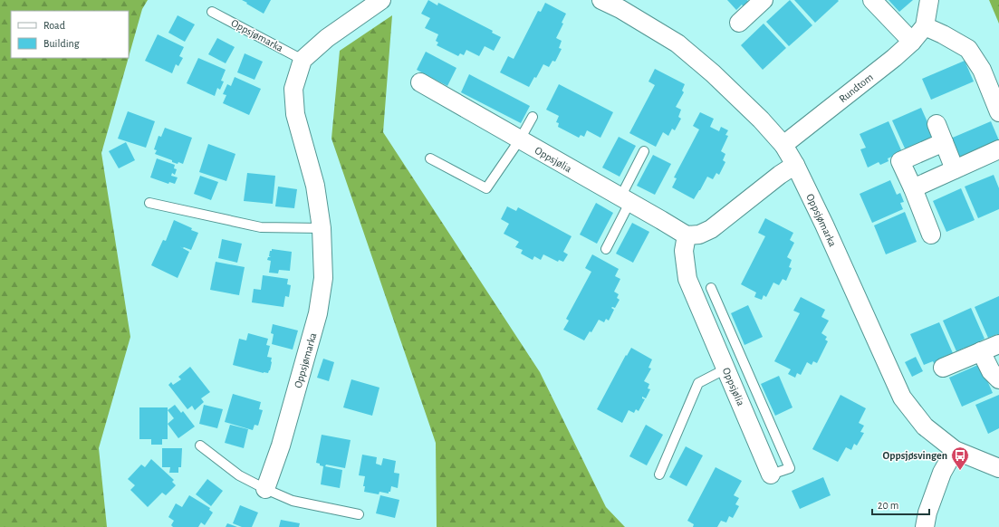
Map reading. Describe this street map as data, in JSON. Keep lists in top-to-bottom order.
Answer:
{
  "streets": {
    "street": ["Oppsjømarka", "Rundtom", "Oppsjølia"]
  },
  "crossings": [
    ["Oppsjømarka", "Rundtom"]
  ],
  "places": {
    "bus stop": ["Oppsjøsvingen"]
  },
  "legend": ["Road", "Building"],
  "scale_bar": "20 m"
}
